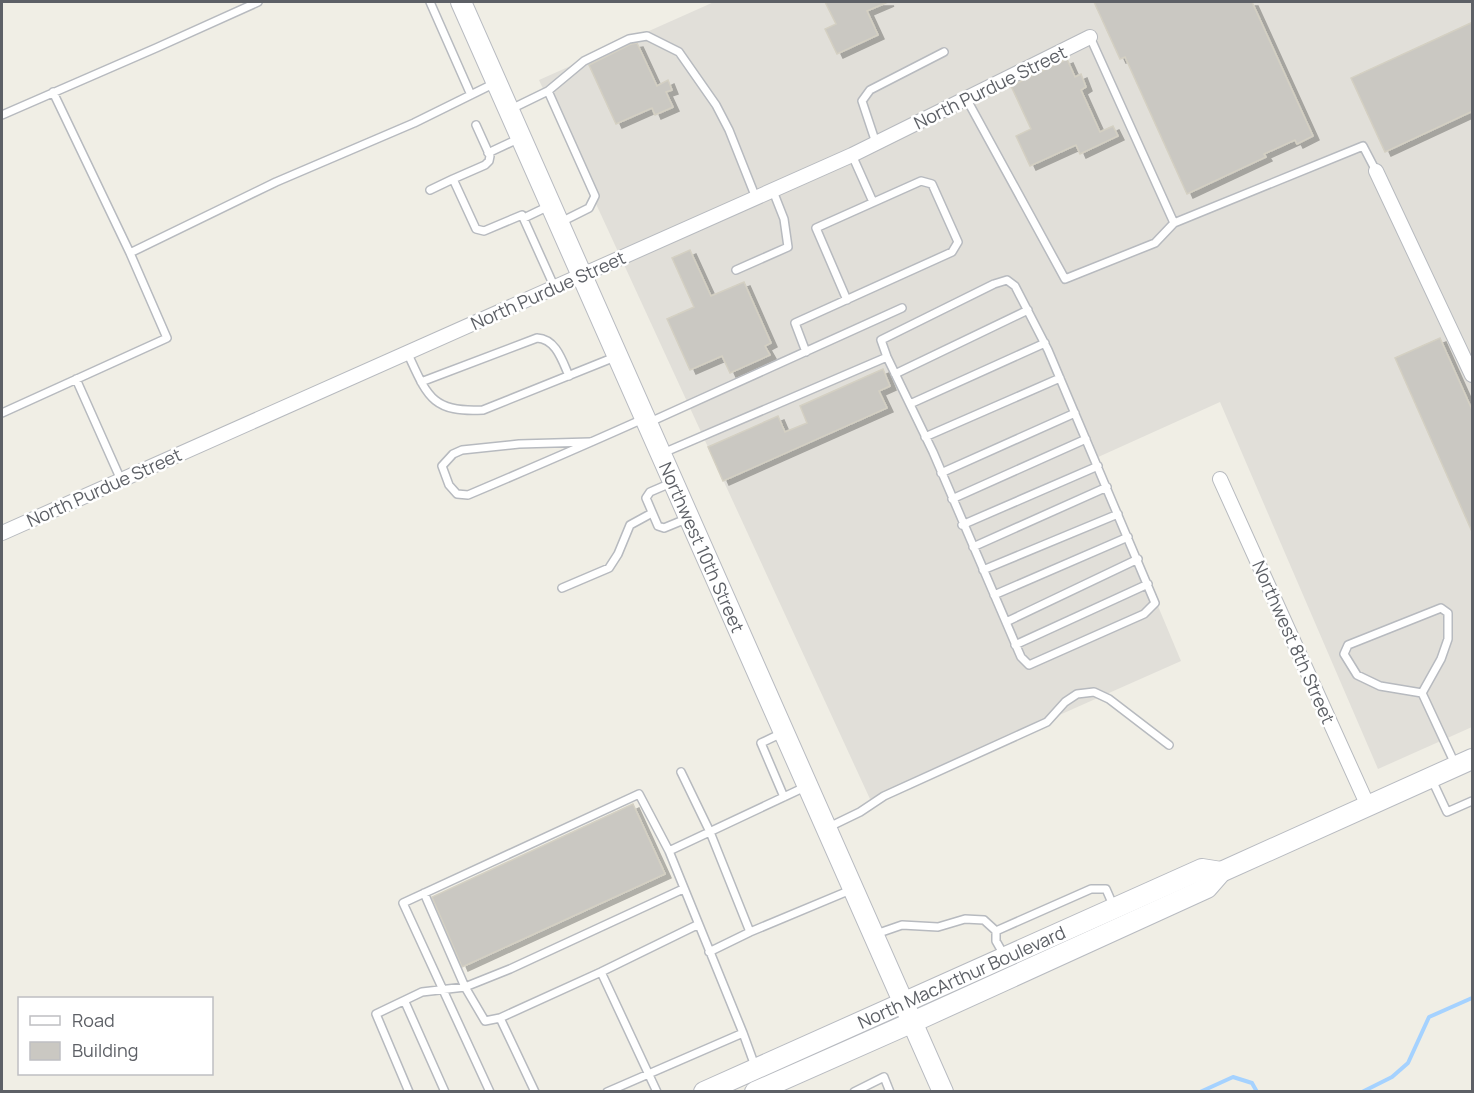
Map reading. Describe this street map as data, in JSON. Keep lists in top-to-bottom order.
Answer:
{
  "streets": {
    "main road": ["Northwest 10th Street", "North MacArthur Boulevard"],
    "street": ["North Purdue Street", "Northwest 8th Street"]
  },
  "crossings": [
    ["North Purdue Street", "Northwest 10th Street"],
    ["Northwest 10th Street", "North MacArthur Boulevard"],
    ["Northwest 8th Street", "North MacArthur Boulevard"]
  ],
  "legend": ["Road", "Building"]
}
